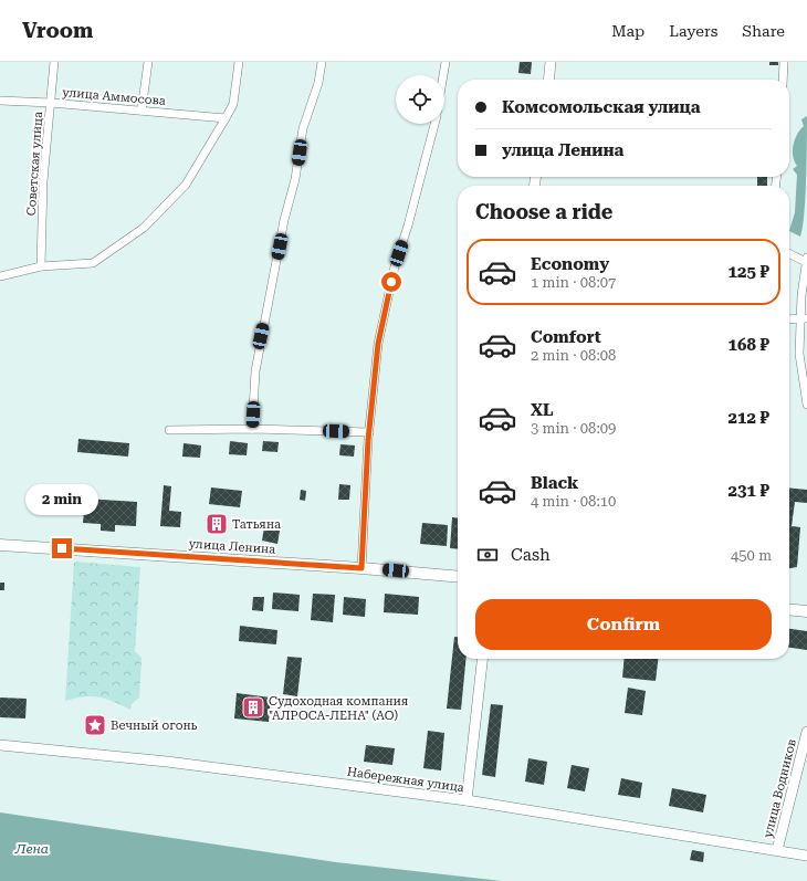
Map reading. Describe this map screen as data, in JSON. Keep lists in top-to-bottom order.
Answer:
{
  "streets": {
    "main road": ["улица Ленина"],
    "street": [
      "улица Аммосова",
      "Советская улица",
      "Набережная улица",
      "улица Водников"
    ]
  },
  "crossings": [
    ["улица Аммосова", "Советская улица"],
    ["Набережная улица", "улица Водников"]
  ],
  "water": ["Лена"],
  "places": {
    "building": ["Татьяна", "Судоходная компания \"АЛРОСА-ЛЕНА\" (АО)"],
    "place": ["Вечный огонь"]
  },
  "page": {
    "header": "Vroom",
    "nav": ["Map", "Layers", "Share"],
    "banner": ["Комсомольская улица", "улица Ленина"],
    "heading": "Choose a ride",
    "list": [
      {
        "name": "Economy",
        "note": "1 min · 08:07",
        "value": "125 ₽"
      },
      {
        "name": "Comfort",
        "note": "2 min · 08:08",
        "value": "168 ₽"
      },
      {
        "name": "XL",
        "note": "3 min · 08:09",
        "value": "212 ₽"
      },
      {
        "name": "Black",
        "note": "4 min · 08:10",
        "value": "231 ₽"
      }
    ],
    "bubble": "2 min",
    "pay": ["Cash", "450 m"],
    "buttons": "Confirm"
  }
}
